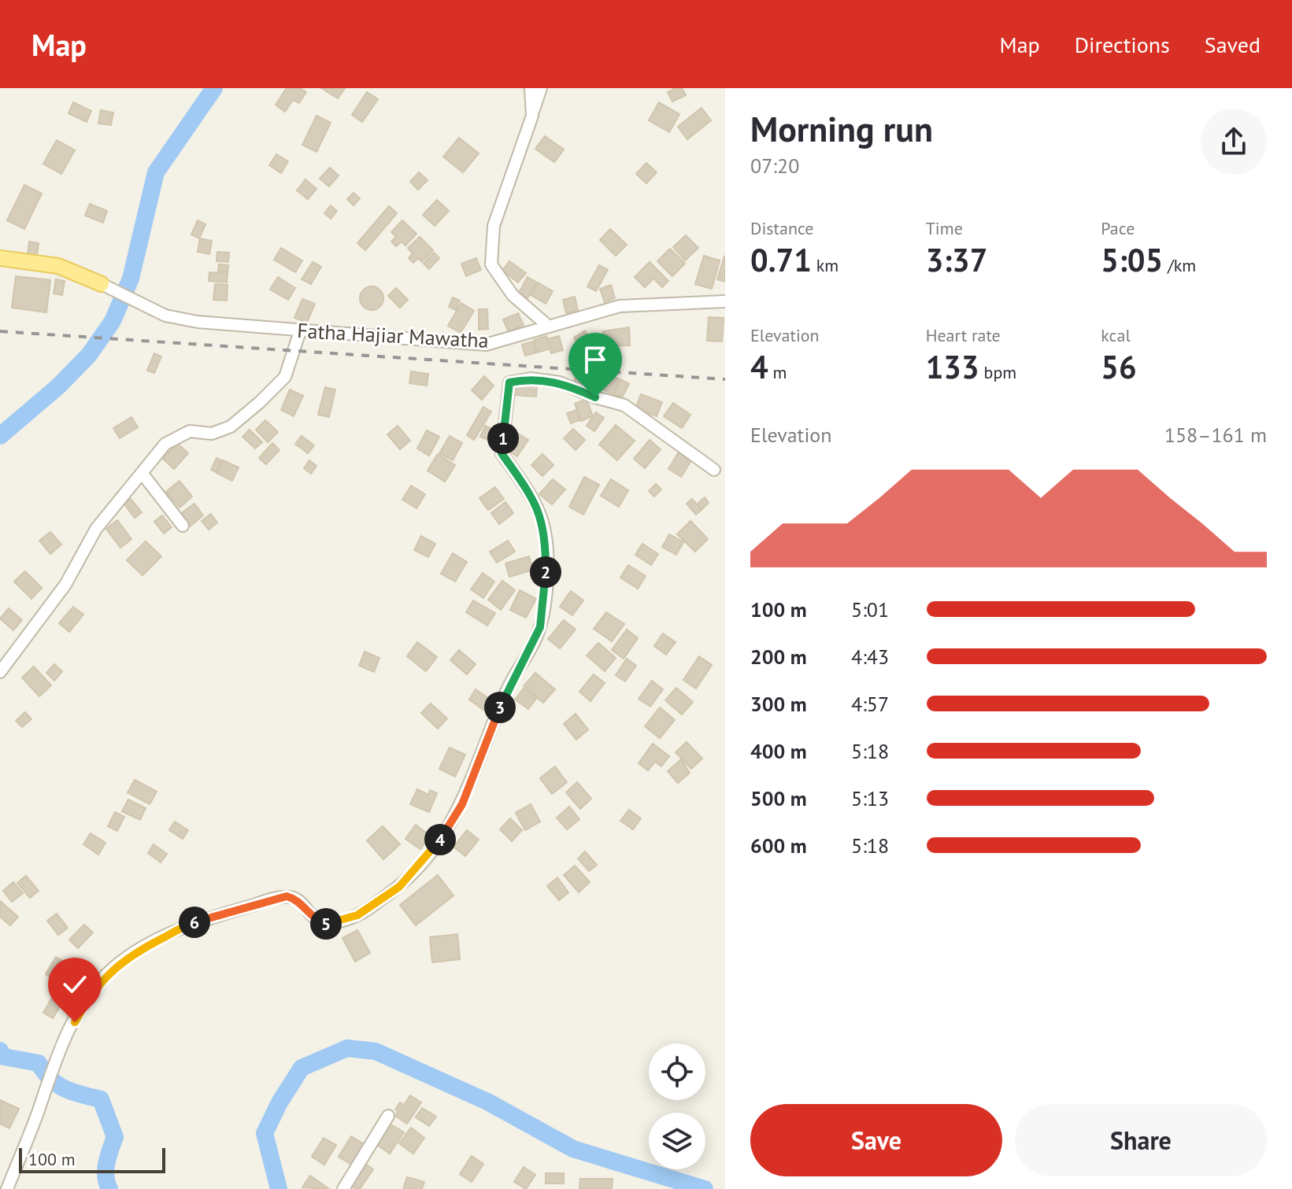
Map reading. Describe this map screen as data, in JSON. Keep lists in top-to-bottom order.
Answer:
{
  "streets": {
    "street": ["Fatha Hajiar Mawatha"]
  },
  "scale_bar": "100 m",
  "page": {
    "header": "Map",
    "nav": ["Map", "Directions", "Saved"],
    "heading": ["Morning run", "07:20"],
    "stats": [
      ["Distance", "0.71 km"],
      ["Time", "3:37"],
      ["Pace", "5:05 /km"],
      ["Elevation", "4 m"],
      ["Heart rate", "133 bpm"],
      ["kcal", "56"]
    ],
    "chart": ["Elevation", "158–161 m"],
    "pins": [
      "1",
      "2",
      "3",
      "4",
      "6",
      "5"
    ],
    "list": [
      {
        "name": "100 m",
        "note": "5:01"
      },
      {
        "name": "200 m",
        "note": "4:43"
      },
      {
        "name": "300 m",
        "note": "4:57"
      },
      {
        "name": "400 m",
        "note": "5:18"
      },
      {
        "name": "500 m",
        "note": "5:13"
      },
      {
        "name": "600 m",
        "note": "5:18"
      }
    ],
    "buttons": ["Save", "Share"],
    "scale": "100 m"
  }
}
